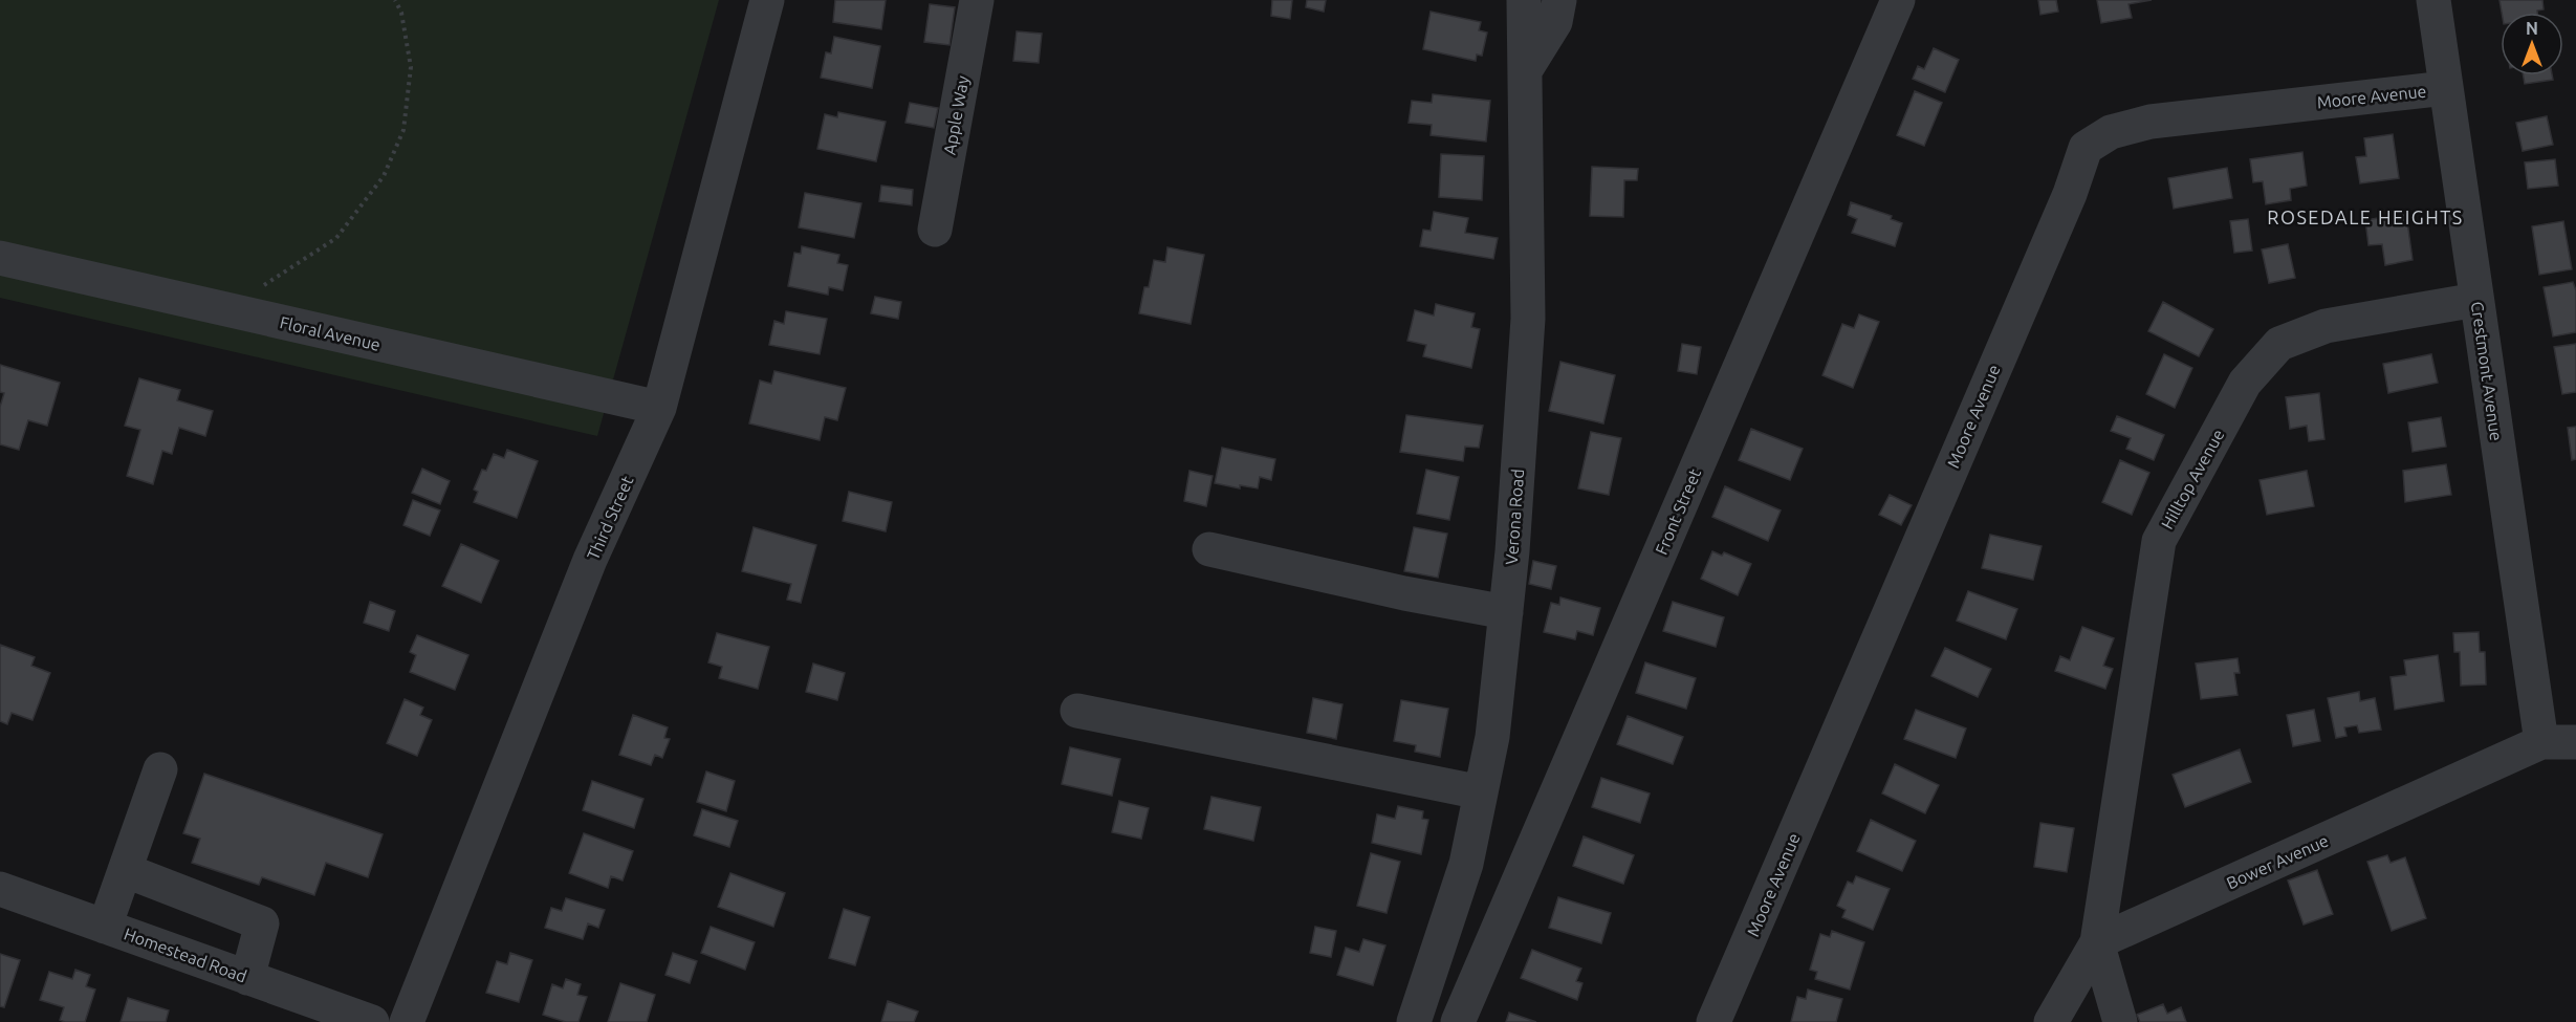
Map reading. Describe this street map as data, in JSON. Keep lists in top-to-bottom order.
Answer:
{
  "streets": {
    "street": [
      "Moore Avenue",
      "Apple Way",
      "Floral Avenue",
      "Crestmont Avenue",
      "Hilltop Avenue",
      "Front Street",
      "Verona Road",
      "Third Street",
      "Bower Avenue",
      "Homestead Road"
    ]
  },
  "crossings": [
    ["Moore Avenue", "Crestmont Avenue"],
    ["Floral Avenue", "Third Street"],
    ["Crestmont Avenue", "Hilltop Avenue"],
    ["Crestmont Avenue", "Bower Avenue"],
    ["Hilltop Avenue", "Bower Avenue"]
  ],
  "districts": ["ROSEDALE HEIGHTS"],
  "north": "top"
}
